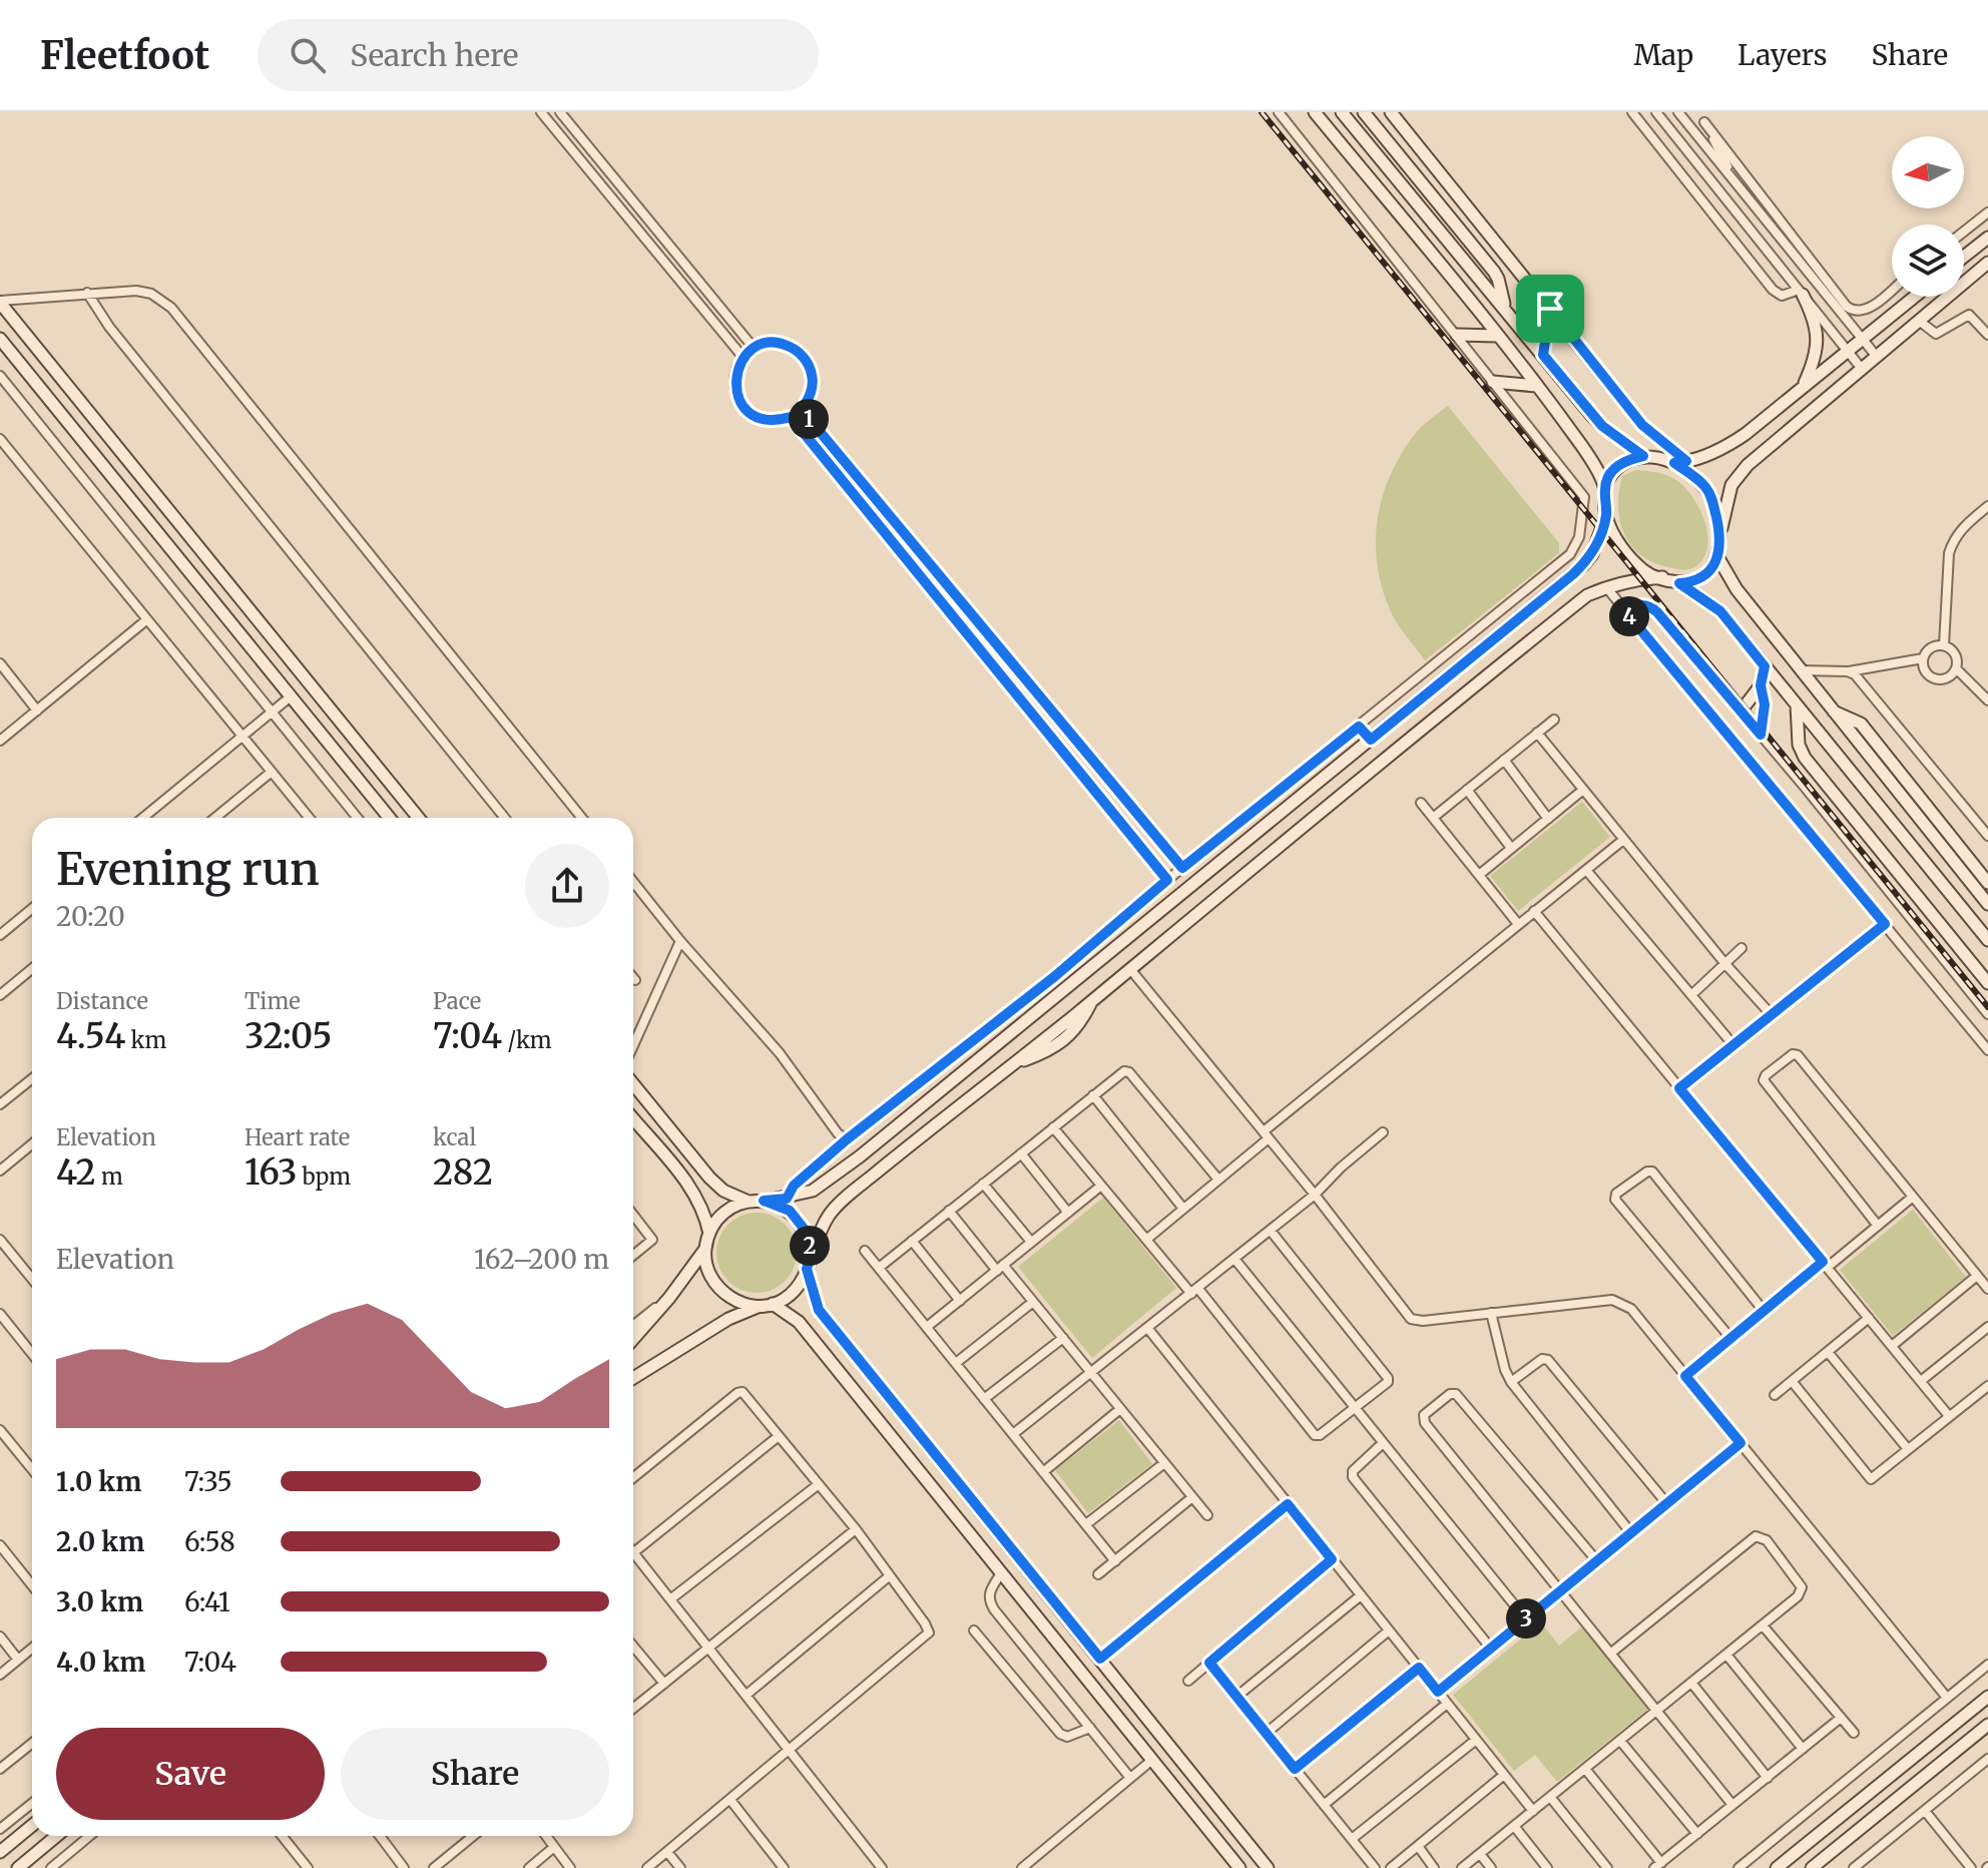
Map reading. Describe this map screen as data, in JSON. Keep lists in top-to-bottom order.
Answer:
{
  "north": "left",
  "page": {
    "header": "Fleetfoot",
    "search": "Search here",
    "nav": ["Map", "Layers", "Share"],
    "pins": [
      "1",
      "4",
      "2",
      "3"
    ],
    "heading": ["Evening run", "20:20"],
    "stats": [
      ["Distance", "4.54 km"],
      ["Time", "32:05"],
      ["Pace", "7:04 /km"],
      ["Elevation", "42 m"],
      ["Heart rate", "163 bpm"],
      ["kcal", "282"]
    ],
    "chart": ["Elevation", "162–200 m"],
    "list": [
      {
        "name": "1.0 km",
        "note": "7:35"
      },
      {
        "name": "2.0 km",
        "note": "6:58"
      },
      {
        "name": "3.0 km",
        "note": "6:41"
      },
      {
        "name": "4.0 km",
        "note": "7:04"
      }
    ],
    "buttons": ["Save", "Share"]
  }
}
